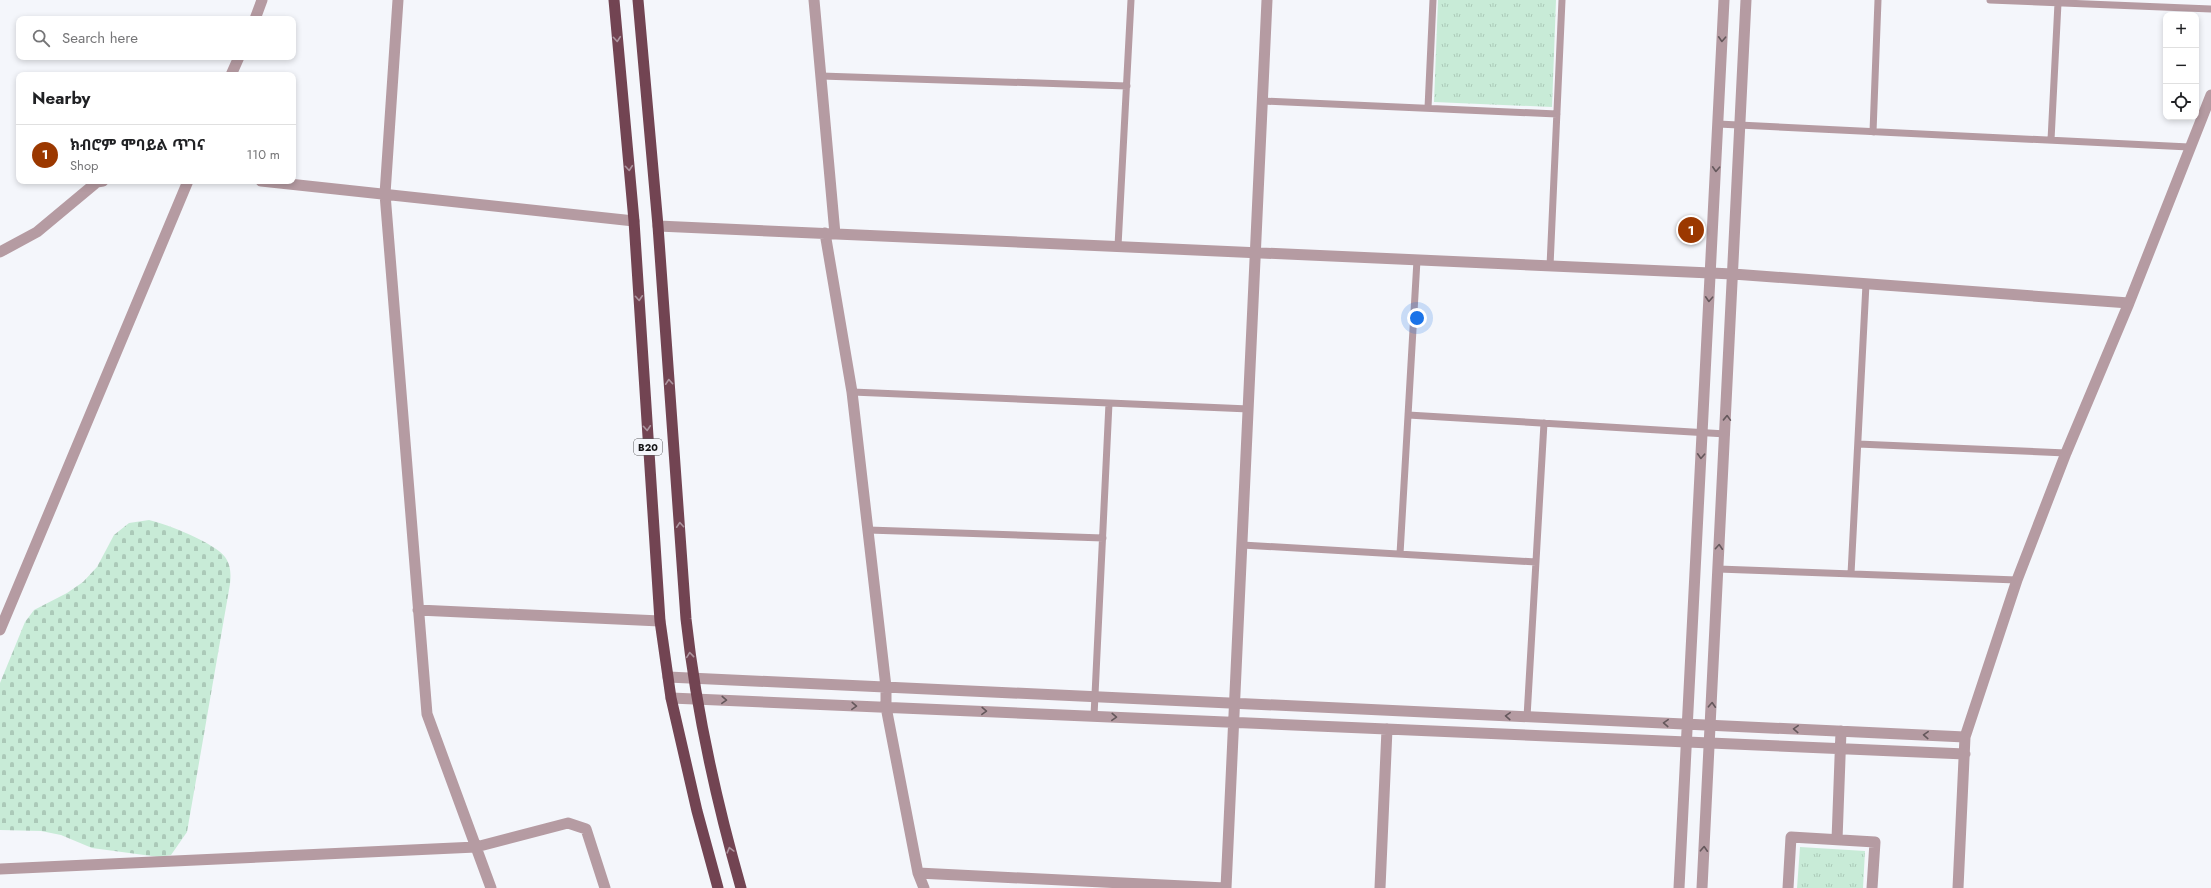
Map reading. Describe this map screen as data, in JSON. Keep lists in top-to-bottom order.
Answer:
{
  "streets": {
    "highway": ["B20"]
  },
  "page": {
    "map_buttons": ["+", "−"],
    "search": "Search here",
    "heading": "Nearby",
    "list": [
      {
        "mark": "1",
        "name": "ክብሮም ሞባይል ጥገና",
        "note": "Shop",
        "value": "110 m"
      }
    ],
    "pins": "1"
  }
}
